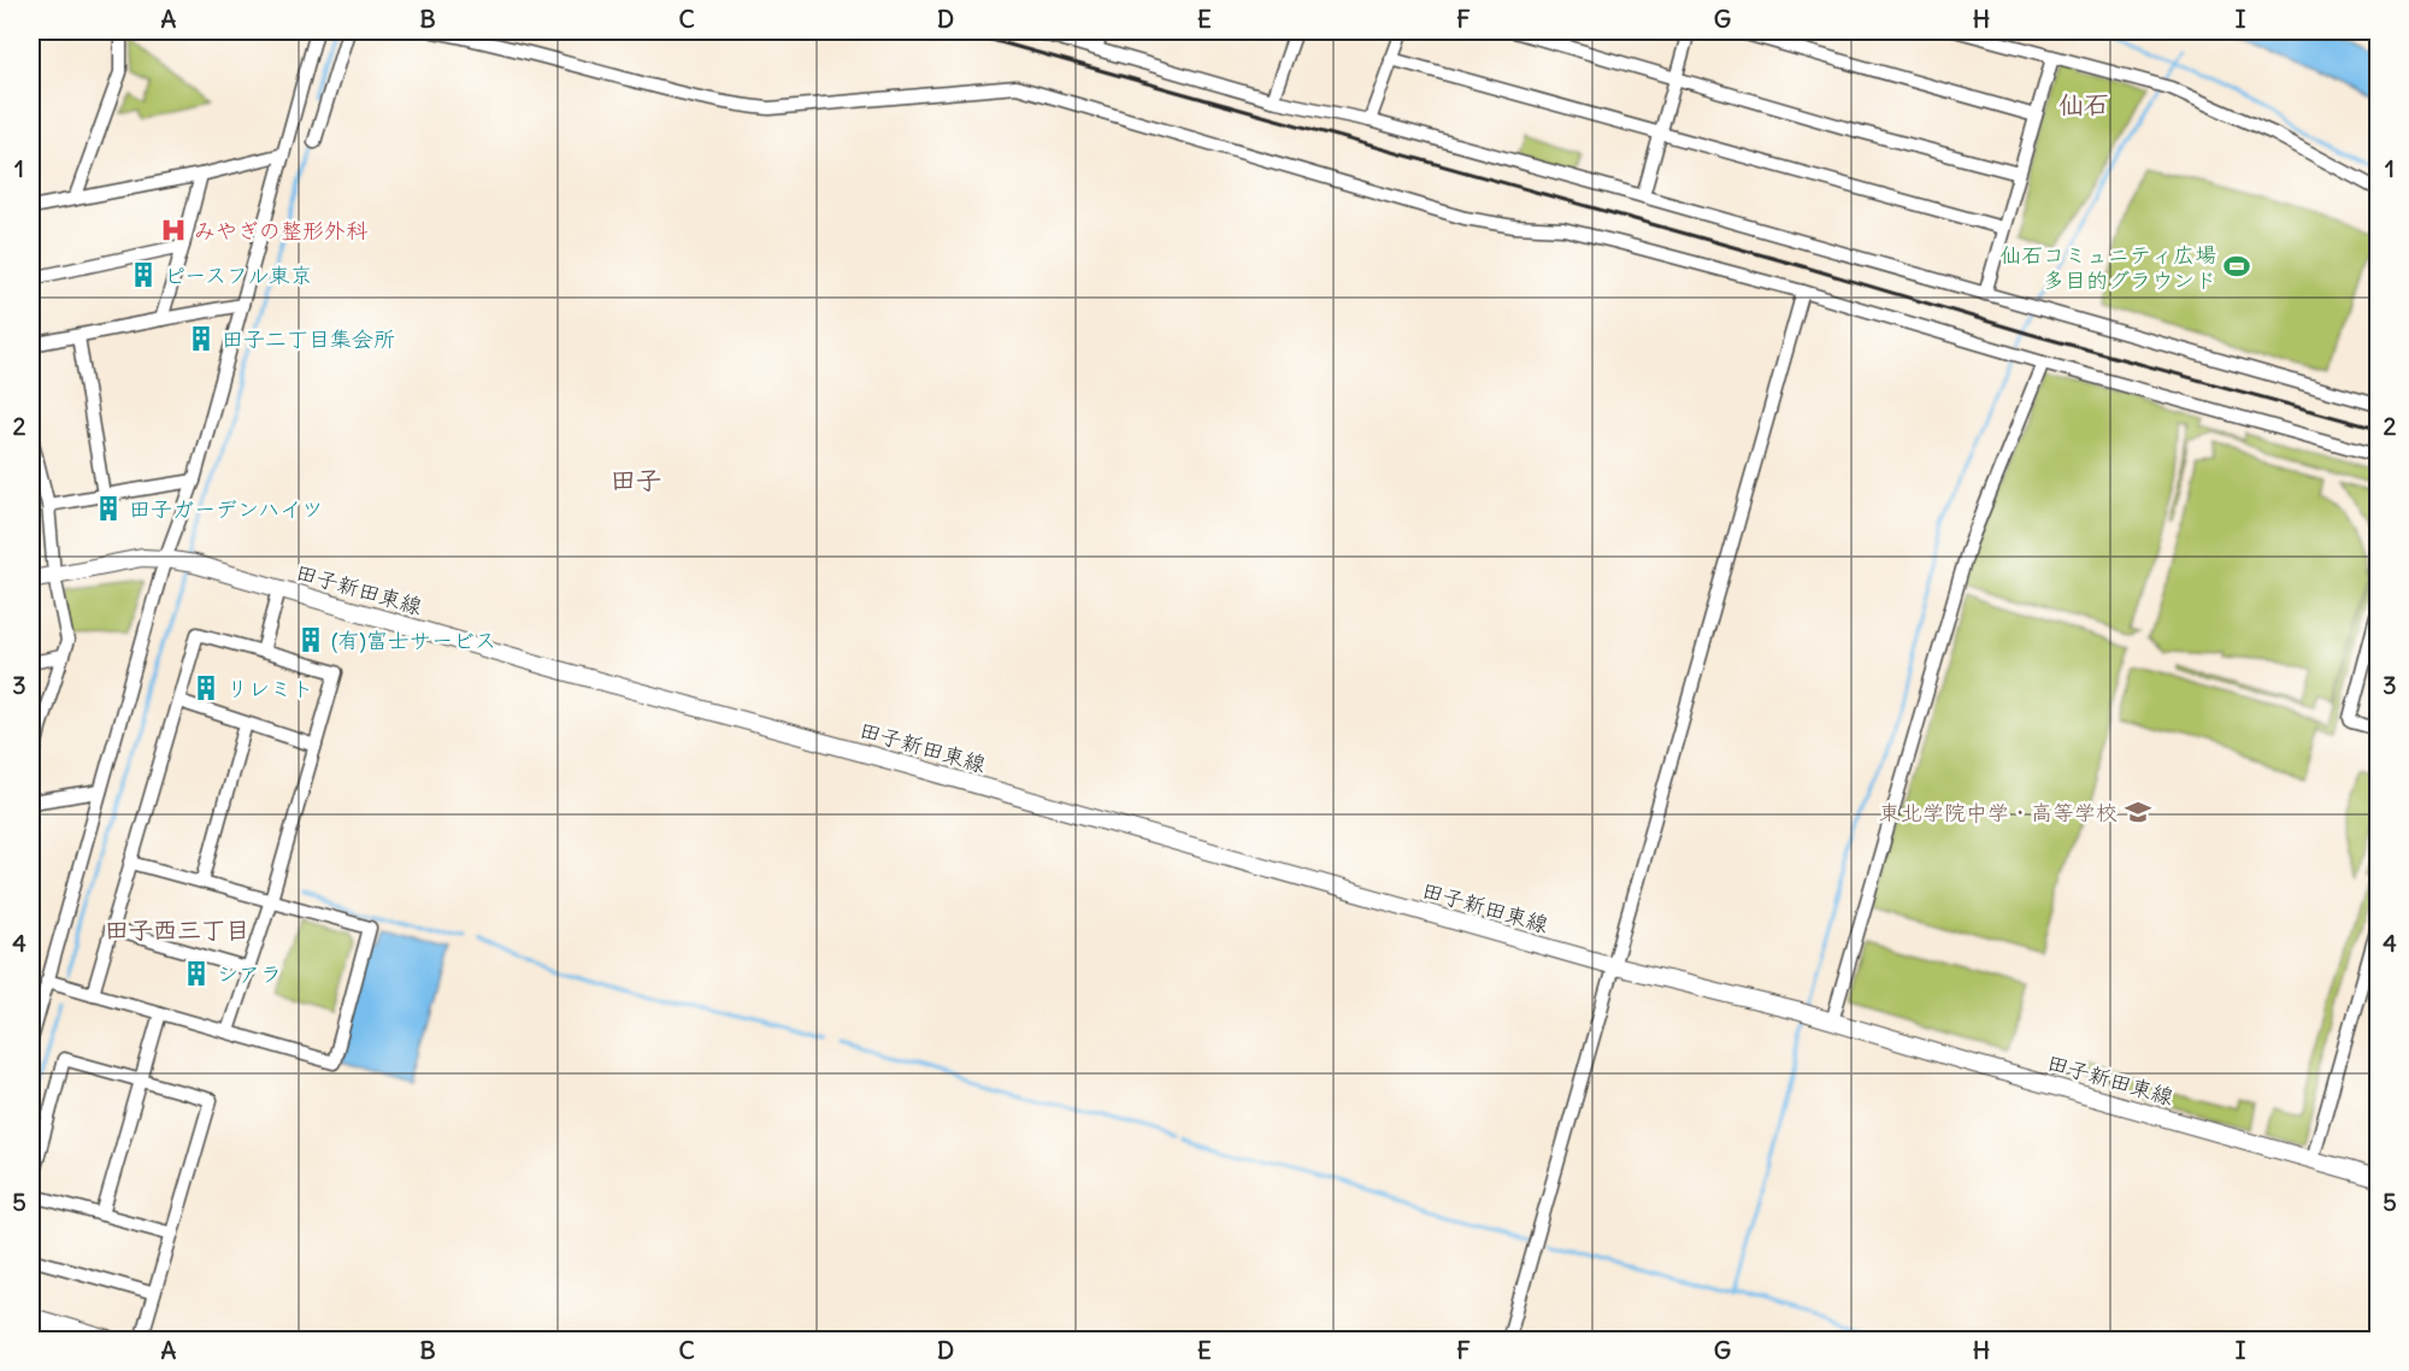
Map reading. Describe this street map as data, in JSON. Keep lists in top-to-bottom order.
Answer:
{
  "streets": {
    "street": ["田子新田東線"]
  },
  "districts": ["仙石", "田子", "田子西三丁目"],
  "places": {
    "hospital": ["みやぎの整形外科"],
    "sports": ["仙石コミュニティ広場 多目的グラウンド"],
    "building": [
      "ピースフル東京",
      "田子二丁目集会所",
      "田子ガーデンハイツ",
      "(有)富士サービス",
      "リレミト",
      "シアラ"
    ],
    "school or university": ["東北学院中学・高等学校"]
  },
  "grid": {
    "columns": [
      "A",
      "B",
      "C",
      "D",
      "E",
      "F",
      "G",
      "H",
      "I"
    ],
    "rows": [
      "1",
      "2",
      "3",
      "4",
      "5"
    ]
  }
}
